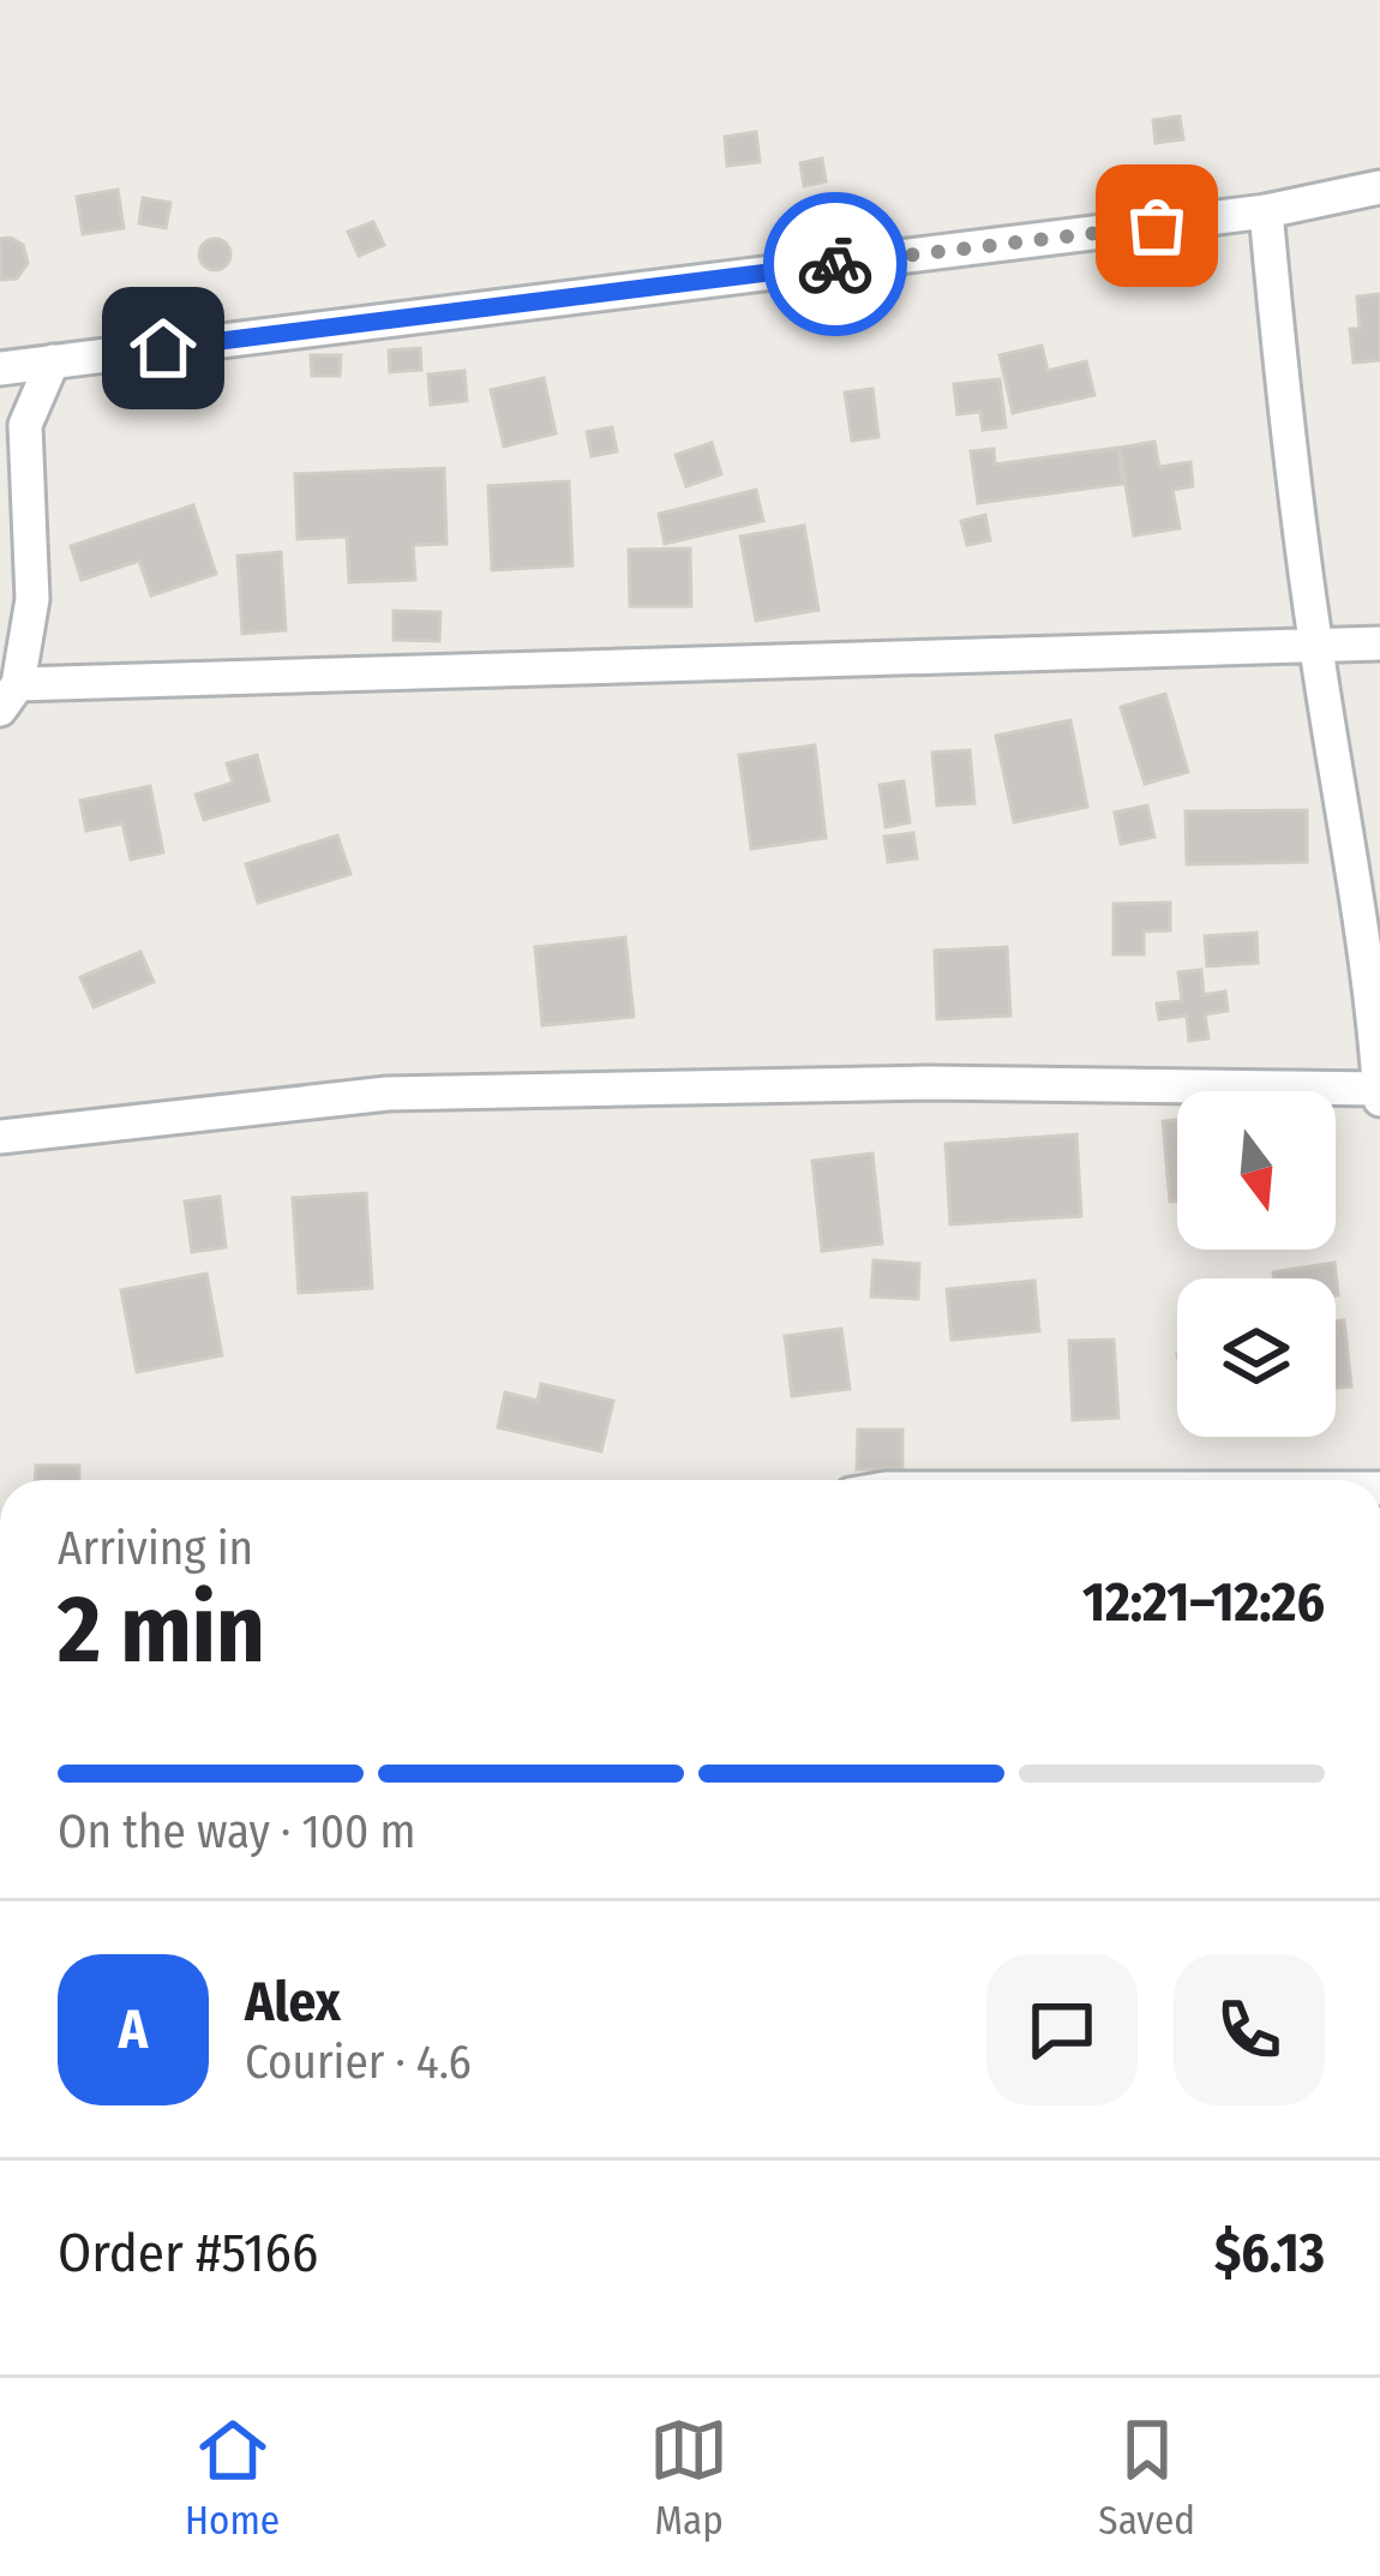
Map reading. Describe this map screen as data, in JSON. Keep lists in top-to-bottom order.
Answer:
{
  "north": "bottom",
  "page": {
    "heading": ["2 min", "Arriving in", "12:21–12:26"],
    "panel": [
      "Alex",
      "Courier · 4.6",
      "Order #5166",
      "$6.13"
    ],
    "bar": "On the way · 100 m",
    "round": "A",
    "tabs": ["Home", "Map", "Saved"]
  }
}
